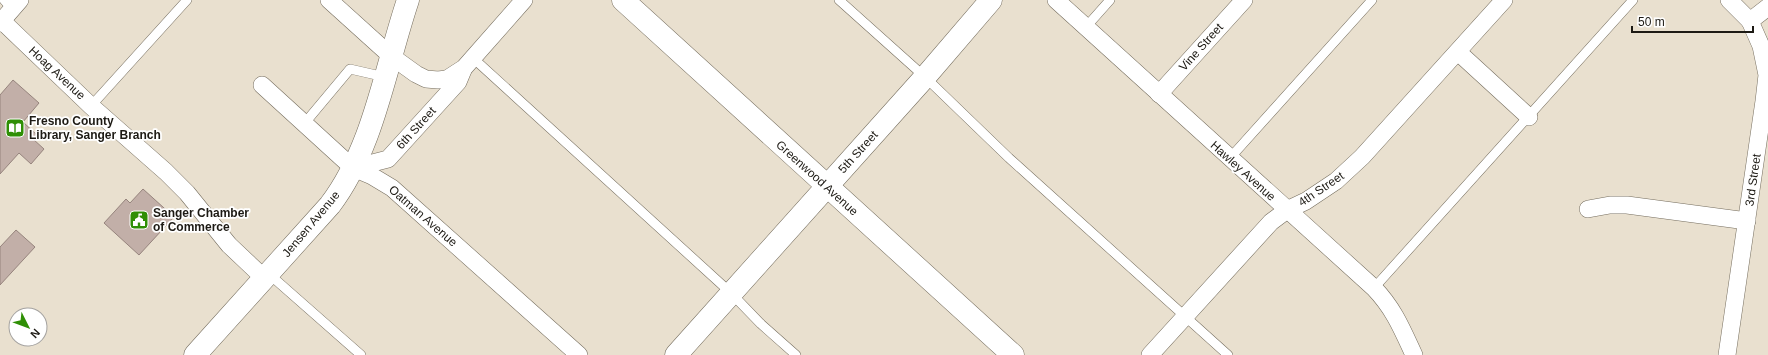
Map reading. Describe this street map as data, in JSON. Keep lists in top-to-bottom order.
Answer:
{
  "streets": {
    "street": [
      "Vine Street",
      "Hoag Avenue",
      "6th Street",
      "5th Street",
      "Hawley Avenue",
      "Greenwood Avenue",
      "3rd Street",
      "4th Street",
      "Oatman Avenue",
      "Jensen Avenue"
    ]
  },
  "crossings": [
    ["Vine Street", "Hawley Avenue"],
    ["Hoag Avenue", "Jensen Avenue"],
    ["6th Street", "Oatman Avenue"],
    ["6th Street", "Jensen Avenue"],
    ["5th Street", "Greenwood Avenue"],
    ["Hawley Avenue", "4th Street"],
    ["Oatman Avenue", "Jensen Avenue"]
  ],
  "places": {
    "library": ["Fresno County Library, Sanger Branch"],
    "public building": ["Sanger Chamber of Commerce"]
  },
  "scale_bar": "50 m",
  "north": "bottom right"
}
